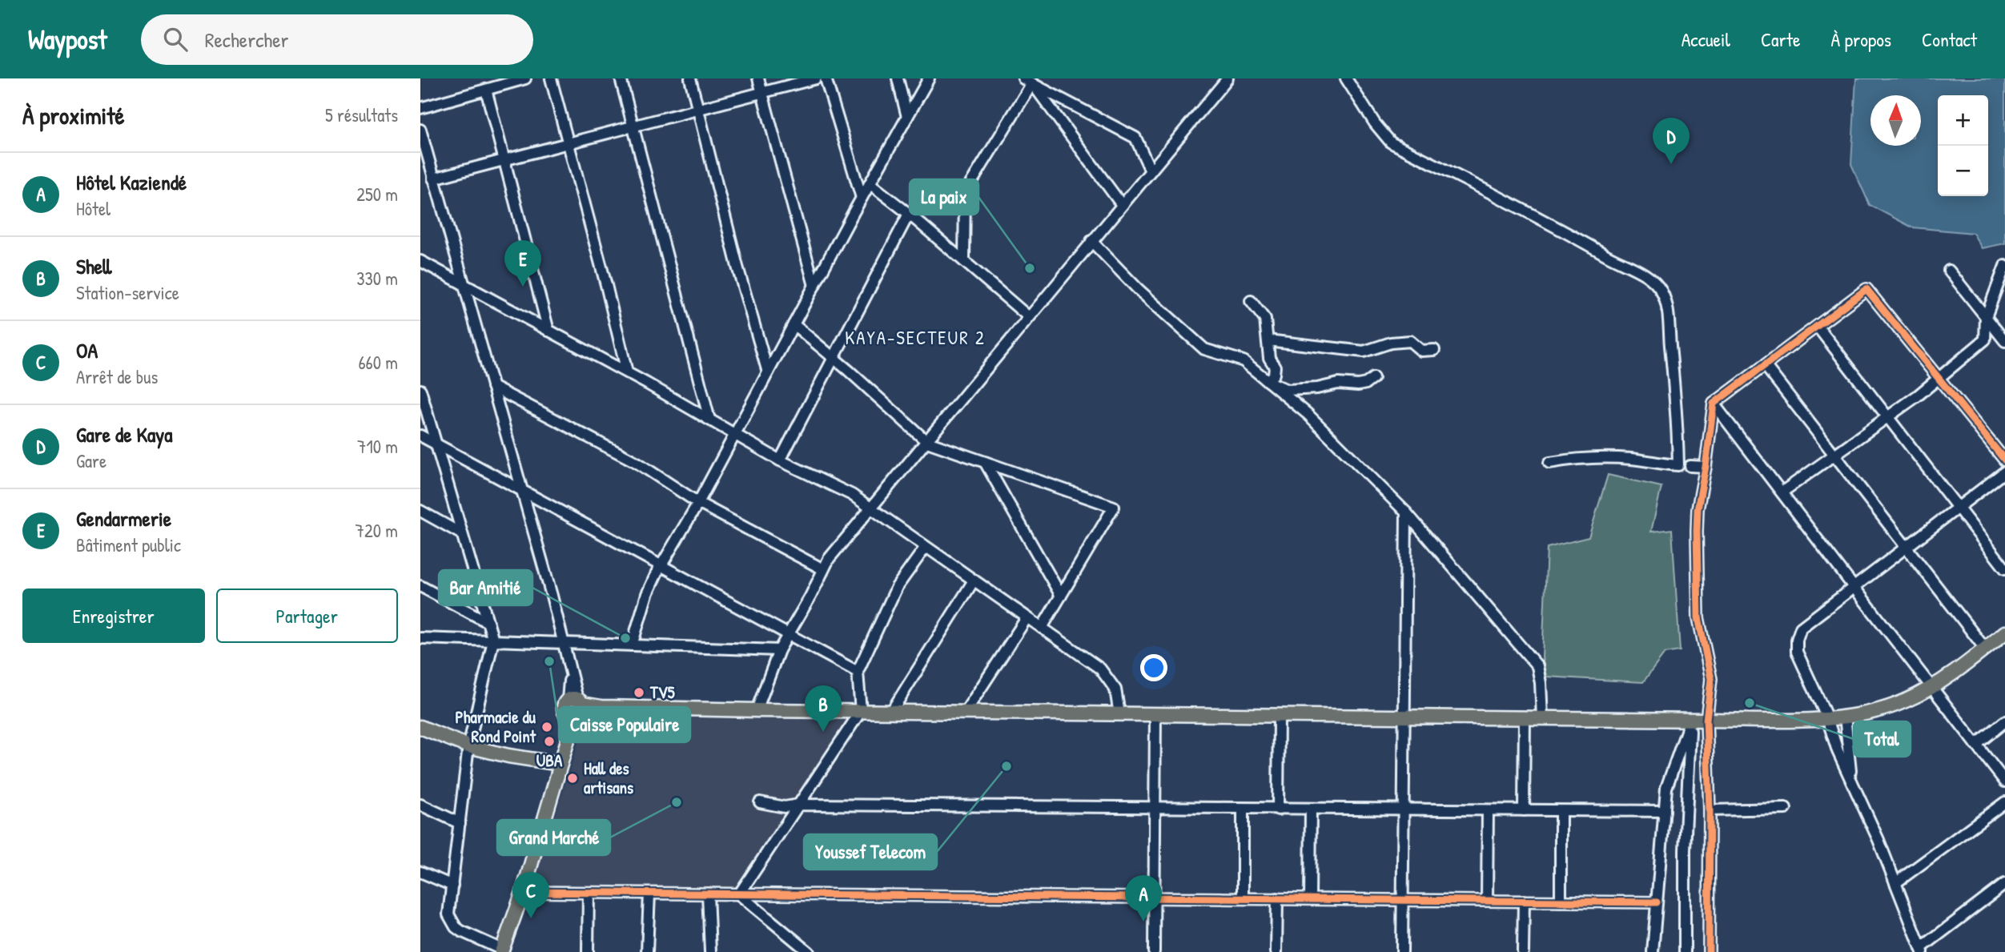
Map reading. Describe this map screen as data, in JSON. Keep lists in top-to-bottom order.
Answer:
{
  "districts": ["KAYA-SECTEUR 2"],
  "places": [
    "La paix",
    "Bar Amitié",
    "Caisse Populaire",
    "TV5",
    "Total",
    "Pharmacie du Rond Point",
    "UBA",
    "Youssef Telecom",
    "Hall des artisans",
    "Grand Marché"
  ],
  "north": "top",
  "page": {
    "header": "Waypost",
    "search": "Rechercher",
    "nav": [
      "Accueil",
      "Carte",
      "À propos",
      "Contact"
    ],
    "heading": ["À proximité", "5 résultats"],
    "map_buttons": ["+", "−"],
    "pins": [
      "D",
      "E",
      "B",
      "C",
      "A"
    ],
    "list": [
      {
        "mark": "A",
        "name": "Hôtel Kaziendé",
        "note": "Hôtel",
        "value": "250 m"
      },
      {
        "mark": "B",
        "name": "Shell",
        "note": "Station-service",
        "value": "330 m"
      },
      {
        "mark": "C",
        "name": "OA",
        "note": "Arrêt de bus",
        "value": "660 m"
      },
      {
        "mark": "D",
        "name": "Gare de Kaya",
        "note": "Gare",
        "value": "710 m"
      },
      {
        "mark": "E",
        "name": "Gendarmerie",
        "note": "Bâtiment public",
        "value": "720 m"
      }
    ],
    "buttons": ["Enregistrer", "Partager"]
  }
}
